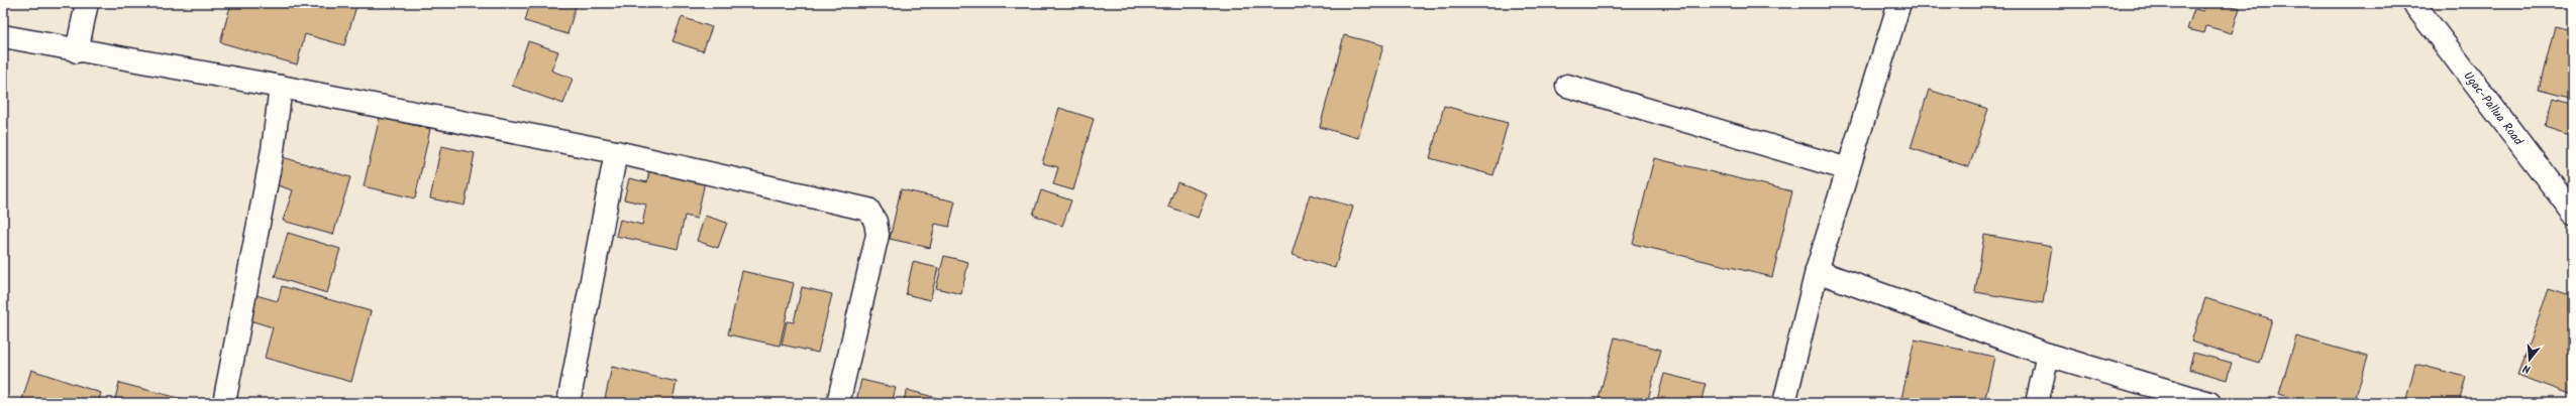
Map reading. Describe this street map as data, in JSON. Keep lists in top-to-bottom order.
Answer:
{
  "streets": {
    "street": ["Ugac-Pallua Road"]
  },
  "north": "bottom"
}
